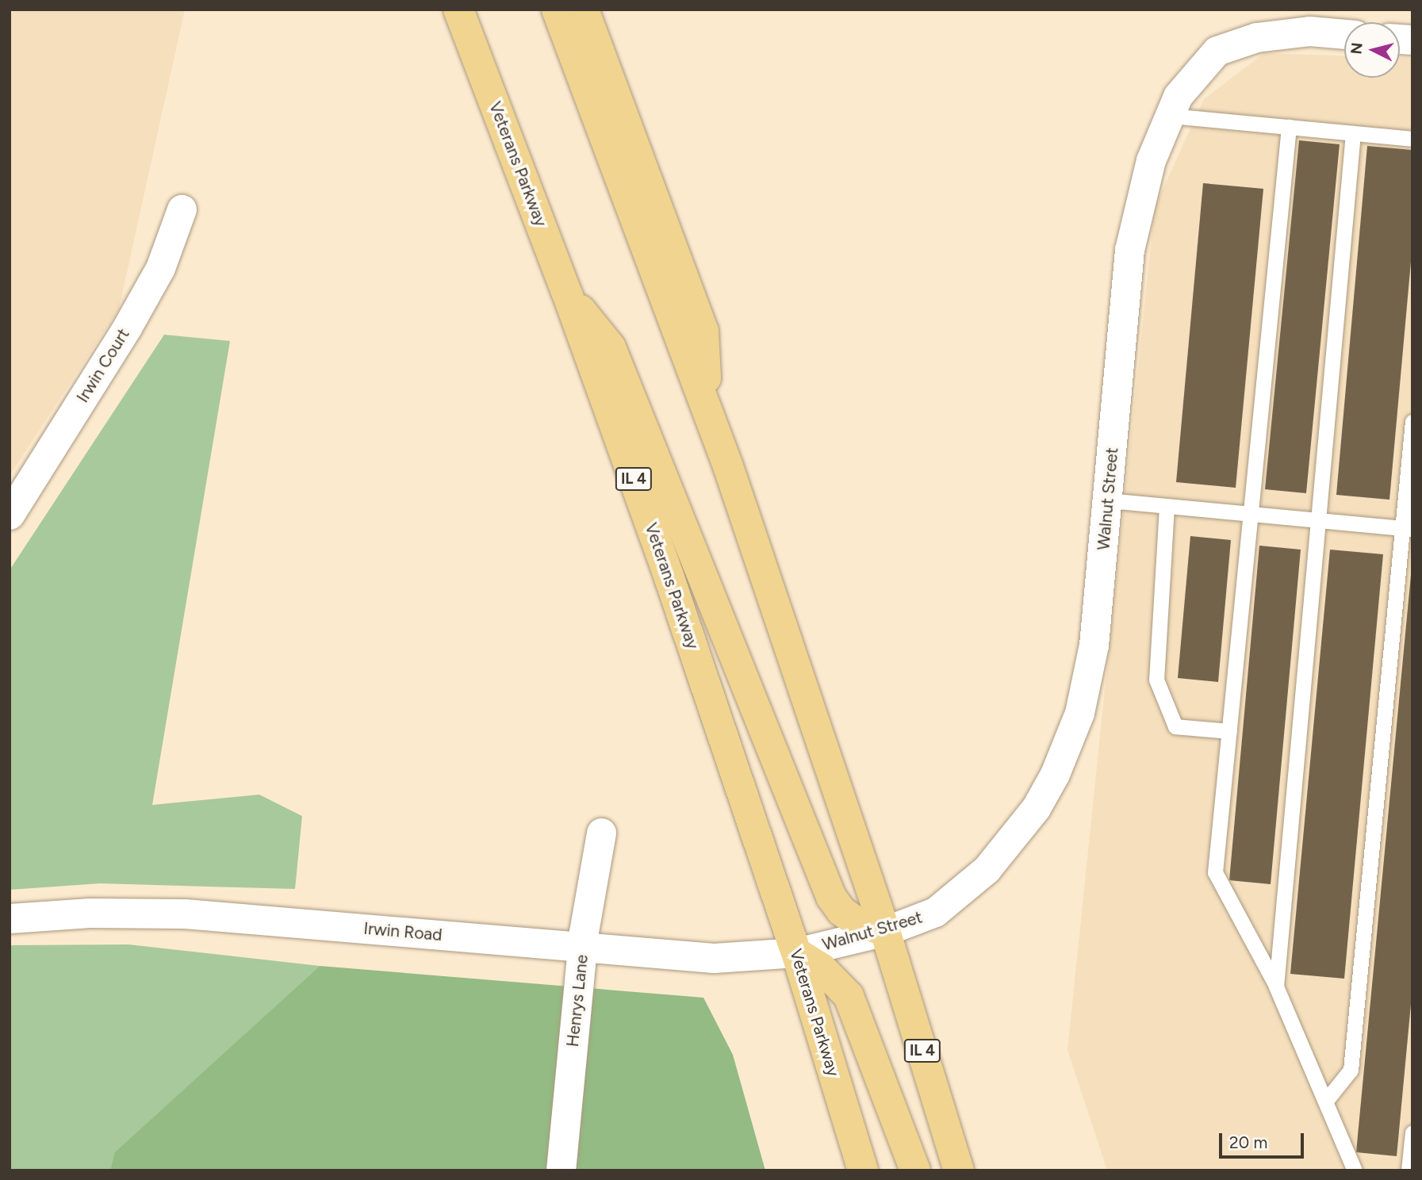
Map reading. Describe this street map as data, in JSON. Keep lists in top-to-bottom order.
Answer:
{
  "streets": {
    "highway": ["Veterans Parkway", "IL 4"],
    "street": [
      "Irwin Court",
      "Walnut Street",
      "Irwin Road",
      "Henrys Lane"
    ]
  },
  "crossings": [
    ["Veterans Parkway", "Walnut Street"],
    ["Veterans Parkway", "Irwin Road"],
    ["IL 4", "Walnut Street"],
    ["Walnut Street", "Irwin Road"],
    ["Irwin Road", "Henrys Lane"]
  ],
  "scale_bar": "20 m",
  "north": "left"
}
